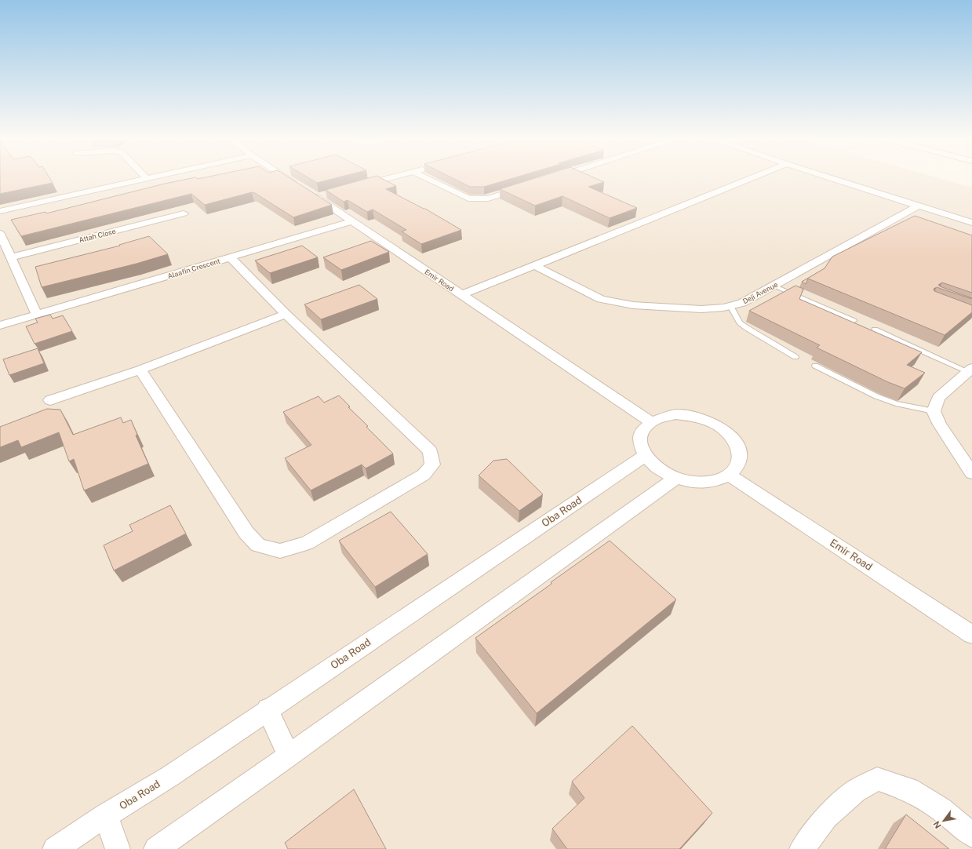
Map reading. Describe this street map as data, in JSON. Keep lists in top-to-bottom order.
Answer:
{
  "streets": {
    "street": [
      "Attah Close",
      "Alaafin Crescent",
      "Emir Road",
      "Deji Avenue",
      "Oba Road"
    ]
  },
  "crossings": [
    ["Alaafin Crescent", "Emir Road"],
    ["Emir Road", "Oba Road"]
  ],
  "north": "bottom left"
}
